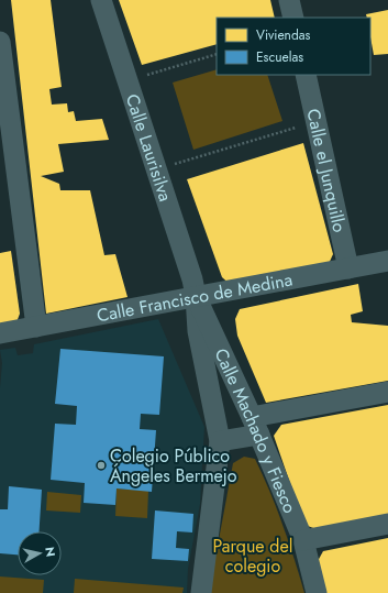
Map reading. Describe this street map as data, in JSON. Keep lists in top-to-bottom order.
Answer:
{
  "streets": {
    "street": [
      "Calle Laurisilva",
      "Calle el Junquillo",
      "Calle Francisco de Medina",
      "Calle Machado y Fiesco"
    ]
  },
  "crossings": [
    ["Calle Laurisilva", "Calle Francisco de Medina"],
    ["Calle Laurisilva", "Calle Machado y Fiesco"],
    ["Calle el Junquillo", "Calle Francisco de Medina"],
    ["Calle Francisco de Medina", "Calle Machado y Fiesco"]
  ],
  "parks": ["Parque del colegio"],
  "places": ["Colegio Público Ángeles Bermejo"],
  "legend": ["Viviendas", "Escuelas"],
  "north": "right"
}
